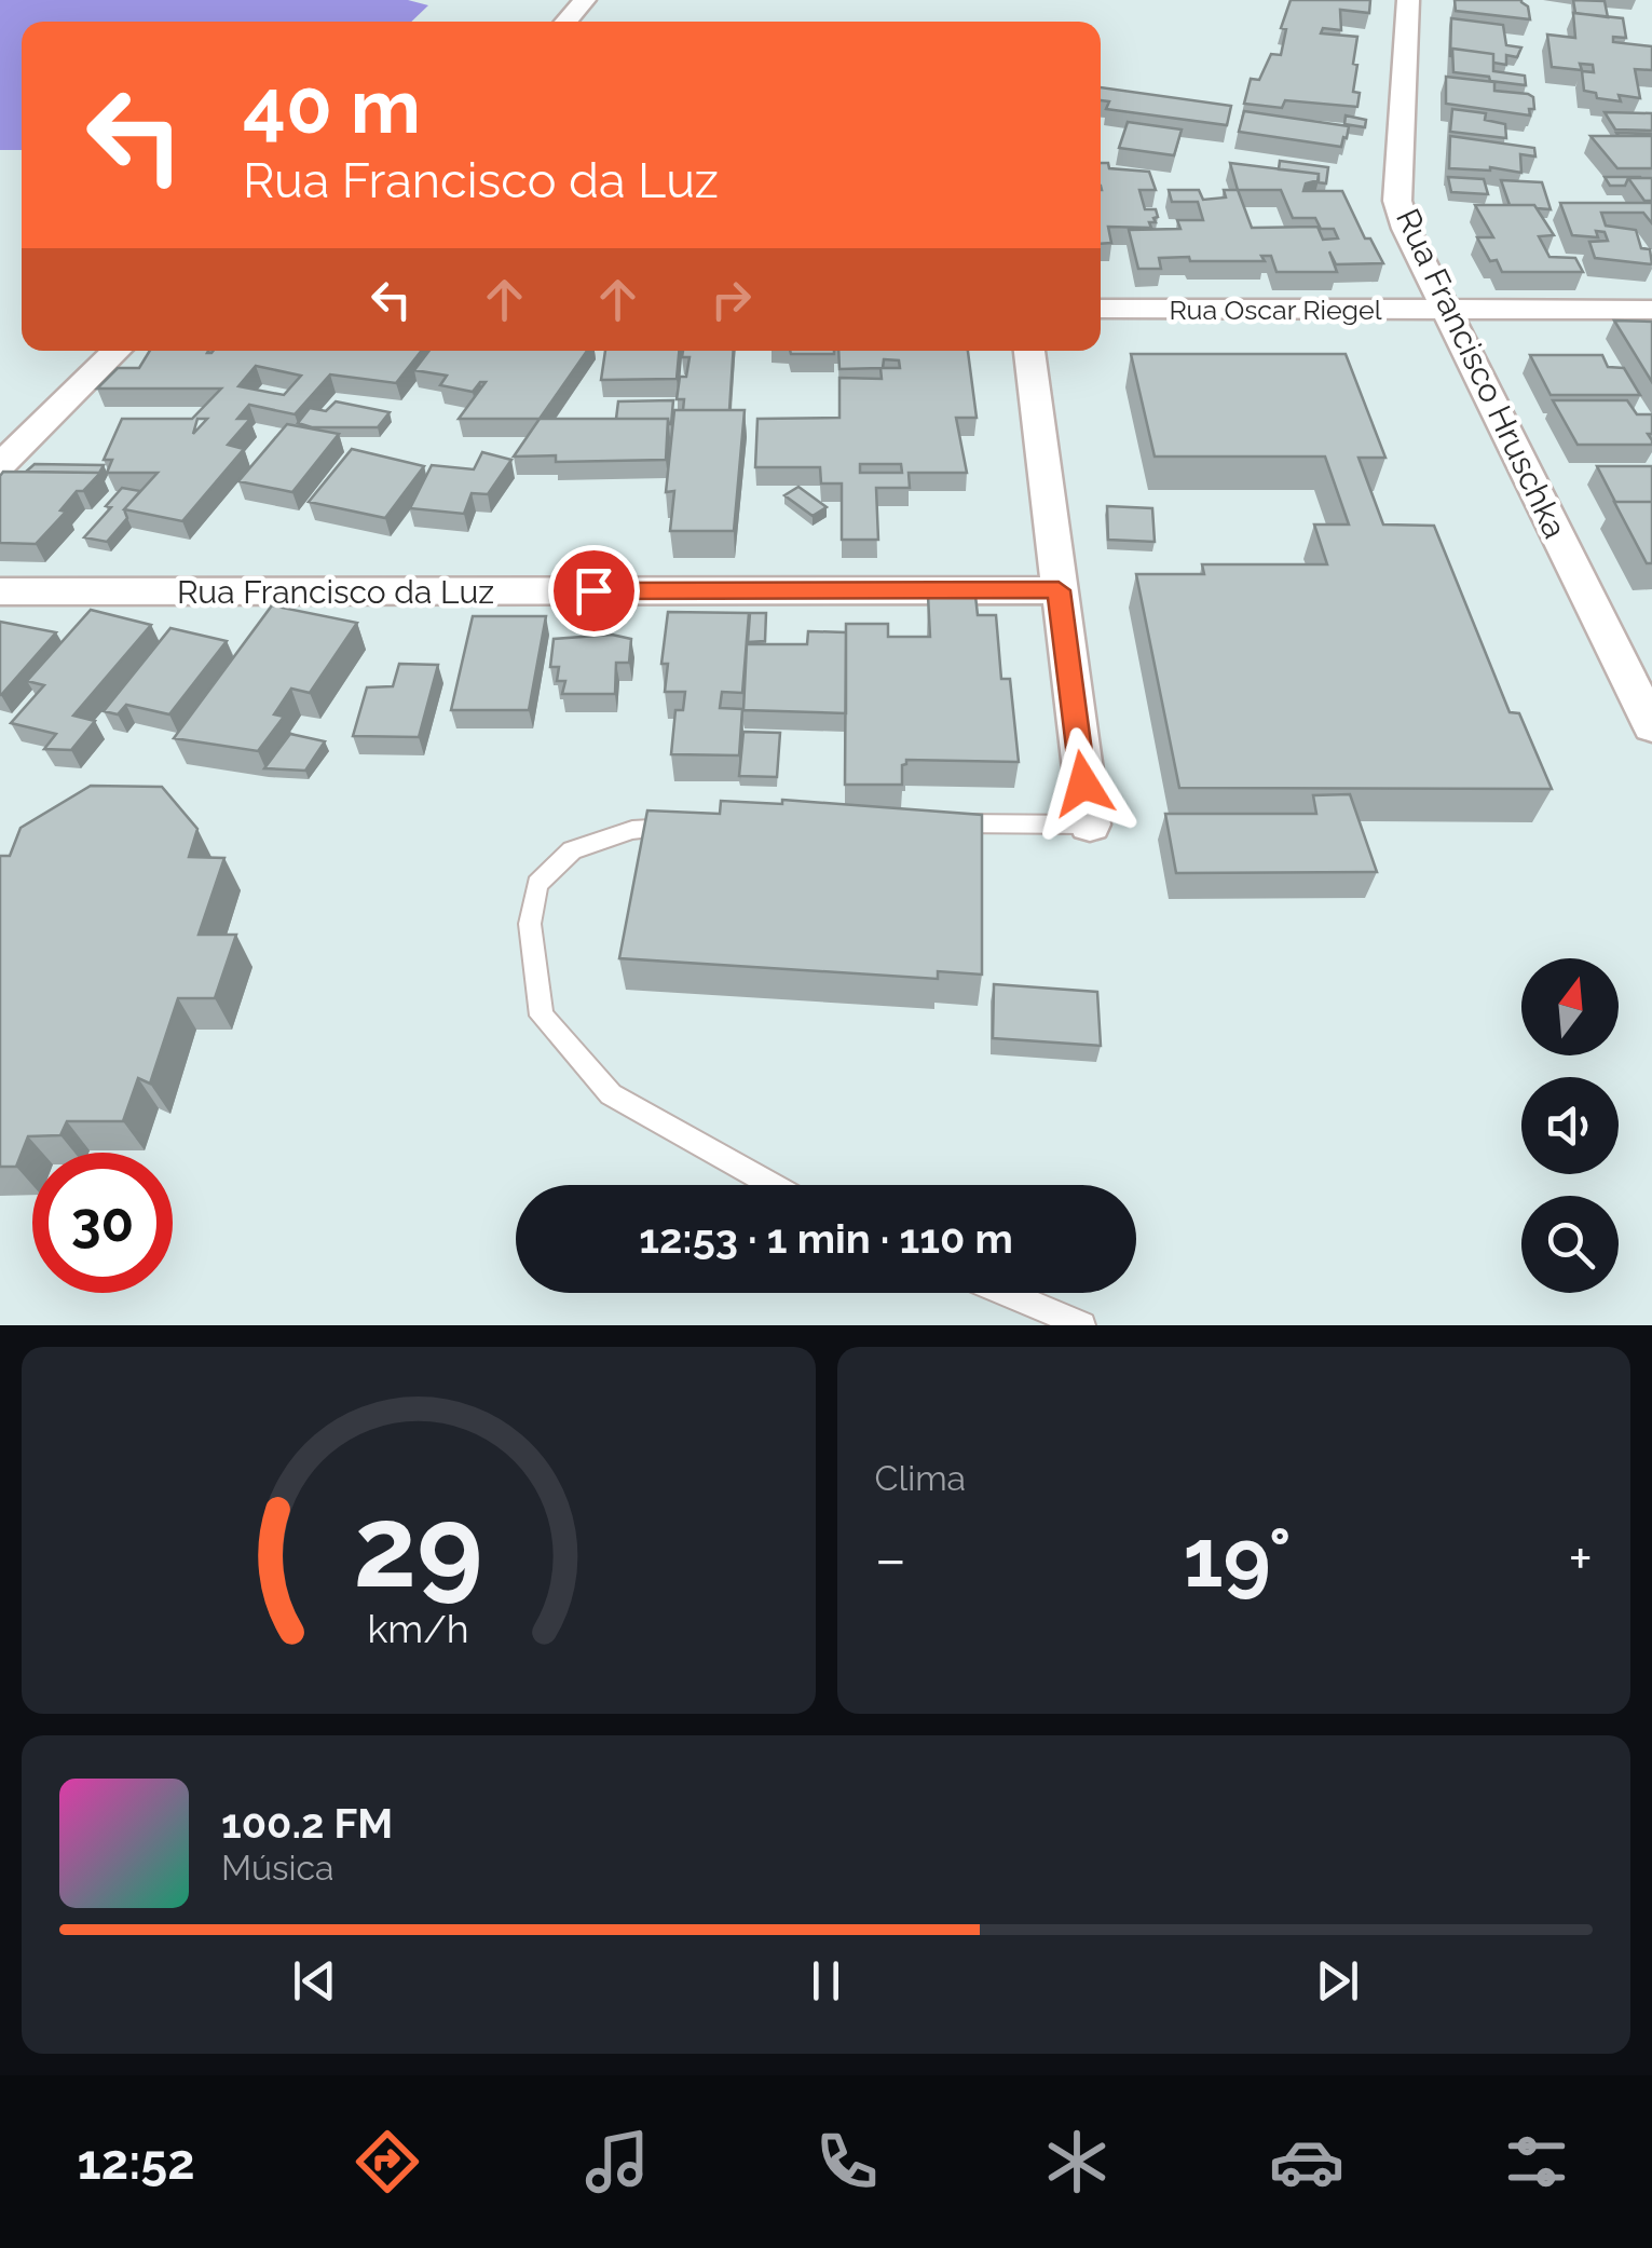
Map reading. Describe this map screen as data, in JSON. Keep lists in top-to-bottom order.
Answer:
{
  "streets": {
    "street": ["Rua Oscar Riegel", "Rua Francisco Hruschka", "Rua Francisco da Luz"]
  },
  "crossings": [
    ["Rua Oscar Riegel", "Rua Francisco Hruschka"]
  ],
  "north": "top",
  "page": {
    "turn": ["40 m", "Rua Francisco da Luz"],
    "limit": "30",
    "trip": "12:53 · 1 min · 110 m",
    "tile": "Clima",
    "heat": ["−", "19°", "+"],
    "song": ["100.2 FM", "Música"],
    "tabs": "12:52",
    "gauge": ["29", "km/h"]
  }
}
